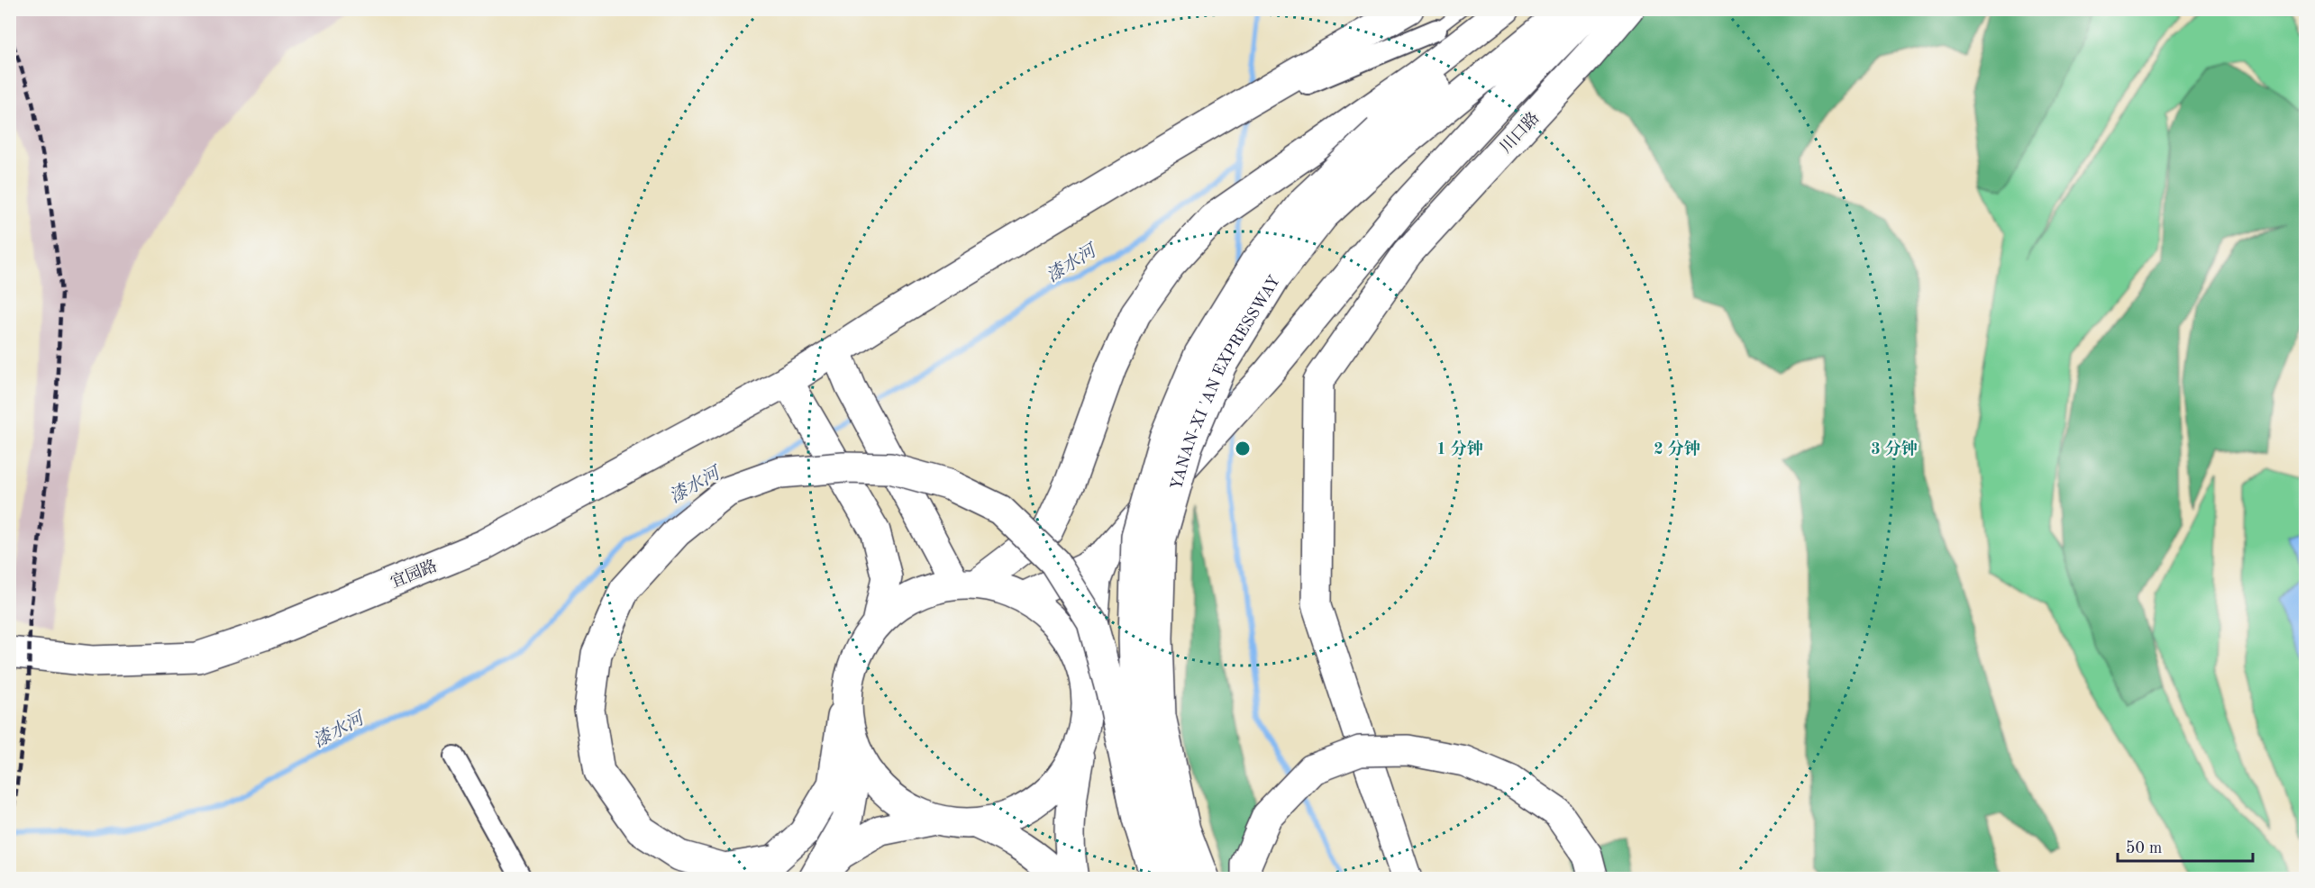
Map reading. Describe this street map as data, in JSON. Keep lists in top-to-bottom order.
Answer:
{
  "streets": {
    "main road": ["川口路", "YANAN-XI 'AN EXPRESSWAY", "宜园路"]
  },
  "water": ["漆水河"],
  "scale_bar": "50 m",
  "rings": ["1 分钟", "2 分钟", "3 分钟"]
}
